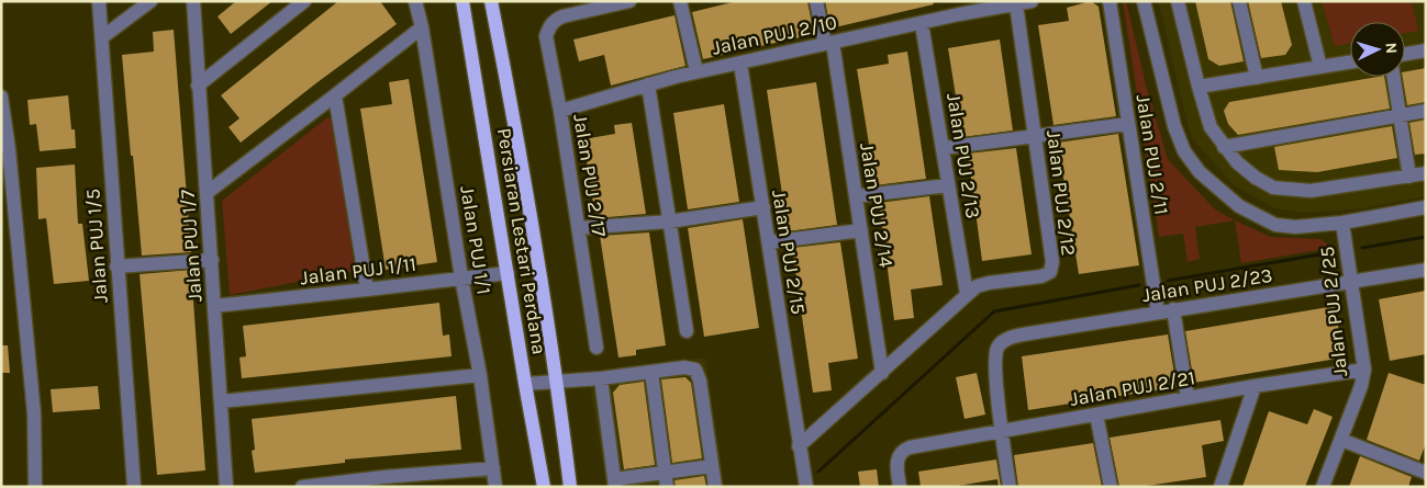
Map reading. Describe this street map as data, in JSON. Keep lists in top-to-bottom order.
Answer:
{
  "streets": {
    "main road": ["Persiaran Lestari Perdana"],
    "street": [
      "Jalan PUJ 2/10",
      "Jalan PUJ 2/11",
      "Jalan PUJ 2/13",
      "Jalan PUJ 2/17",
      "Jalan PUJ 2/12",
      "Jalan PUJ 2/14",
      "Jalan PUJ 1/1",
      "Jalan PUJ 1/5",
      "Jalan PUJ 1/7",
      "Jalan PUJ 2/15",
      "Jalan PUJ 1/11",
      "Jalan PUJ 2/23",
      "Jalan PUJ 2/25",
      "Jalan PUJ 2/21"
    ]
  },
  "crossings": [
    ["Jalan PUJ 2/10", "Jalan PUJ 2/13"],
    ["Jalan PUJ 2/10", "Jalan PUJ 2/17"],
    ["Jalan PUJ 2/10", "Jalan PUJ 2/12"],
    ["Jalan PUJ 2/10", "Jalan PUJ 2/14"],
    ["Jalan PUJ 2/10", "Jalan PUJ 2/15"],
    ["Jalan PUJ 2/11", "Jalan PUJ 2/23"],
    ["Jalan PUJ 2/13", "Jalan PUJ 2/12"],
    ["Jalan PUJ 2/12", "Jalan PUJ 2/14"],
    ["Jalan PUJ 2/12", "Jalan PUJ 2/15"],
    ["Jalan PUJ 1/1", "Jalan PUJ 1/11"],
    ["Persiaran Lestari Perdana", "Jalan PUJ 1/11"],
    ["Jalan PUJ 1/7", "Jalan PUJ 1/11"],
    ["Jalan PUJ 2/23", "Jalan PUJ 2/25"],
    ["Jalan PUJ 2/23", "Jalan PUJ 2/21"],
    ["Jalan PUJ 2/25", "Jalan PUJ 2/21"]
  ],
  "north": "right"
}
